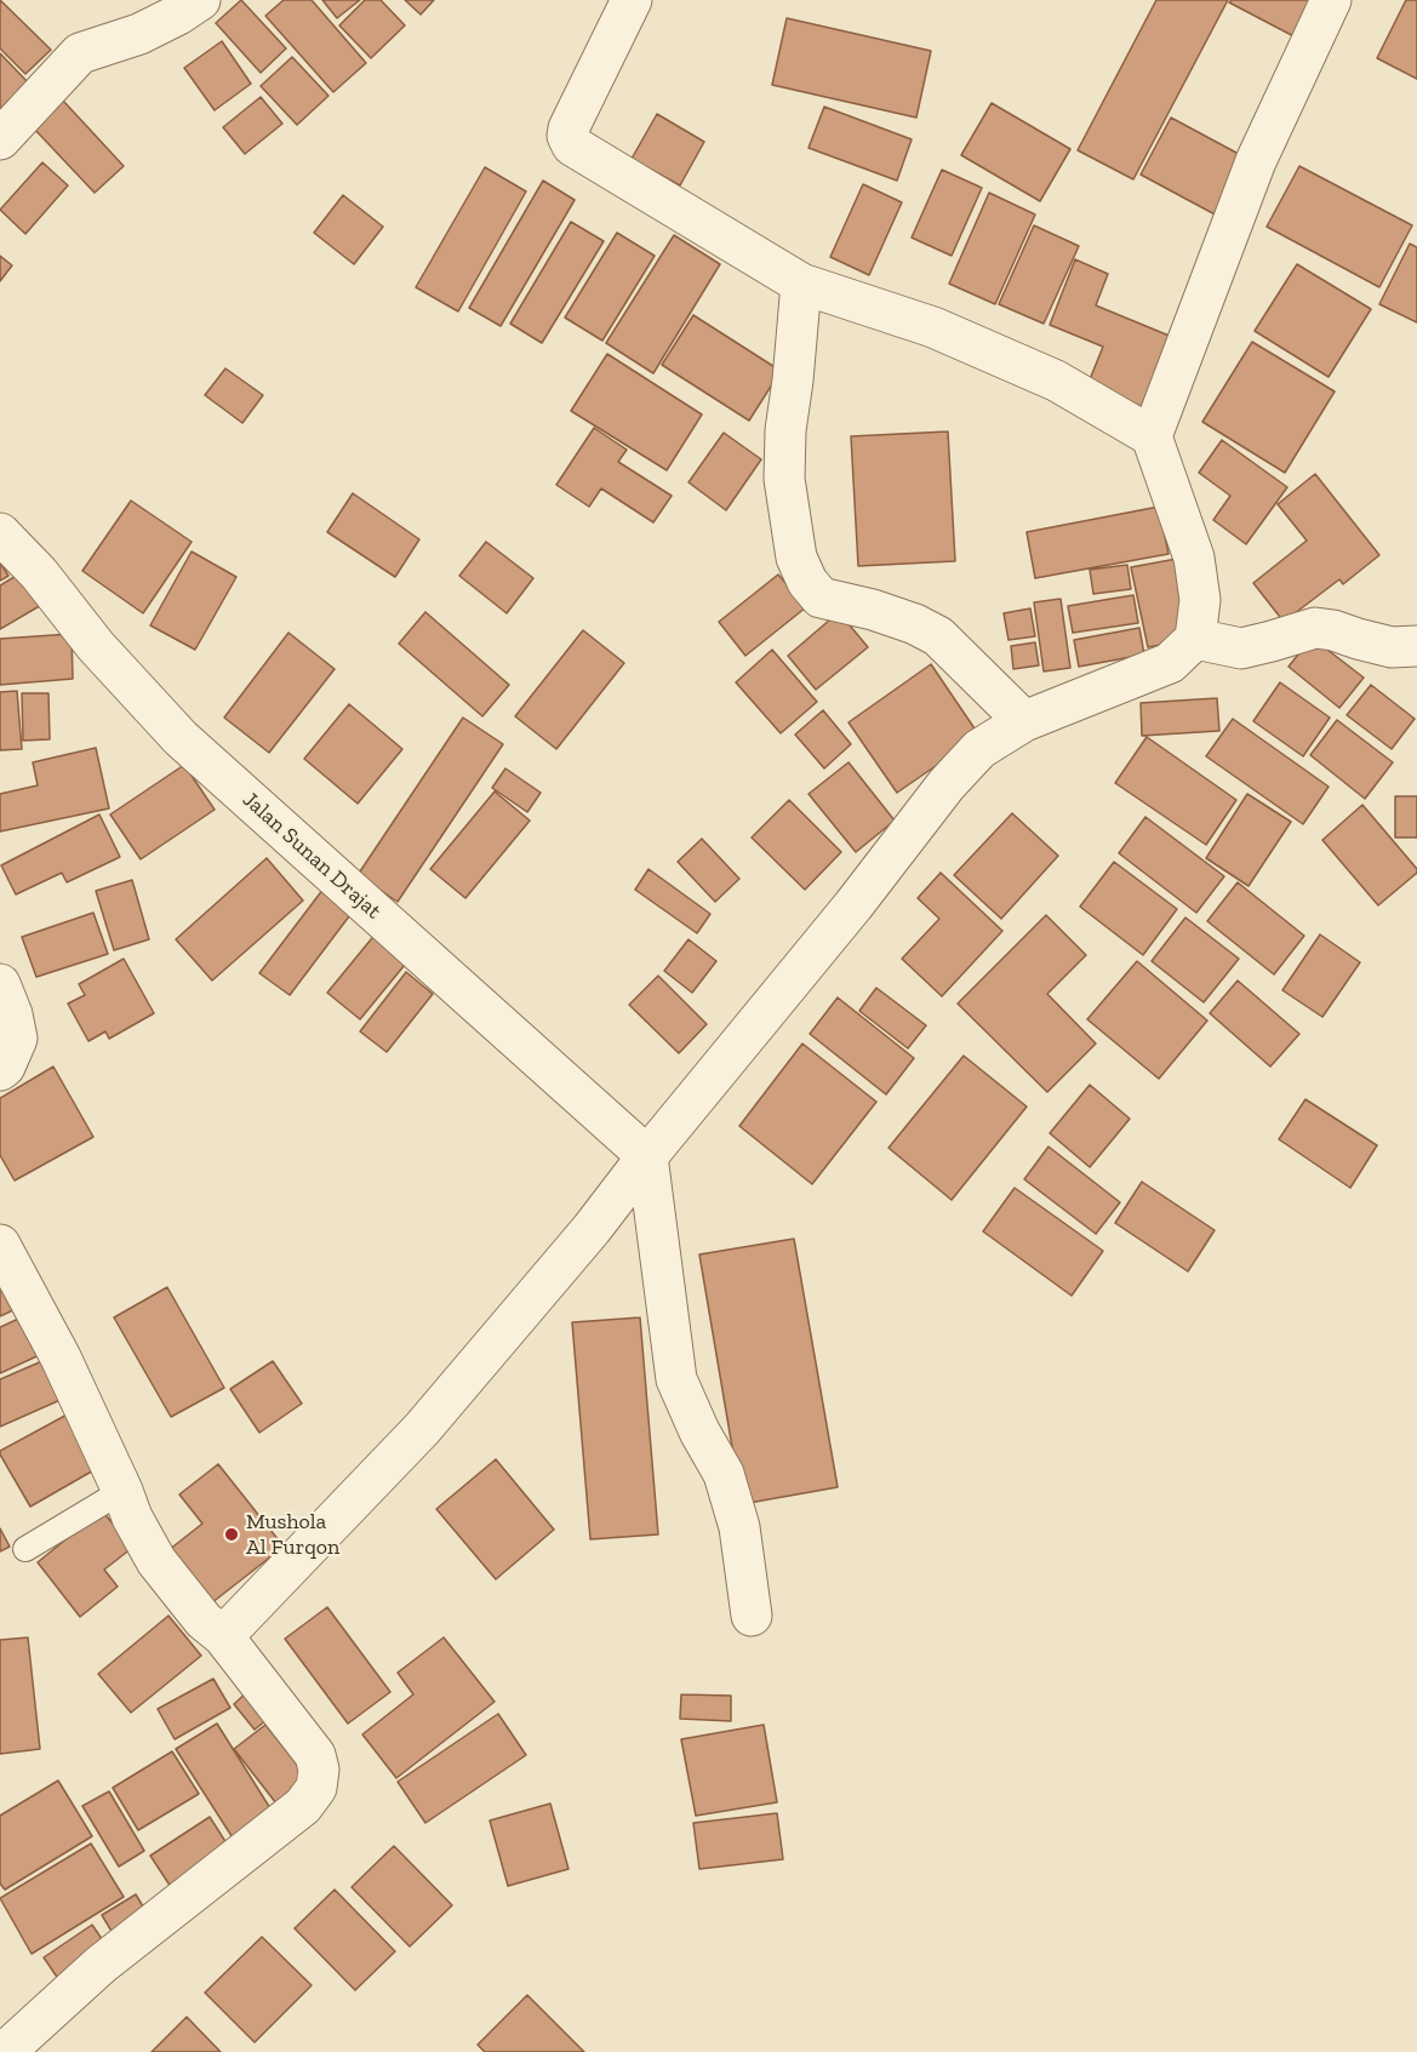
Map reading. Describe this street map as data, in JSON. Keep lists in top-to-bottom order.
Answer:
{
  "streets": {
    "street": ["Jalan Sunan Drajat"]
  },
  "places": ["Mushola Al Furqon"]
}
